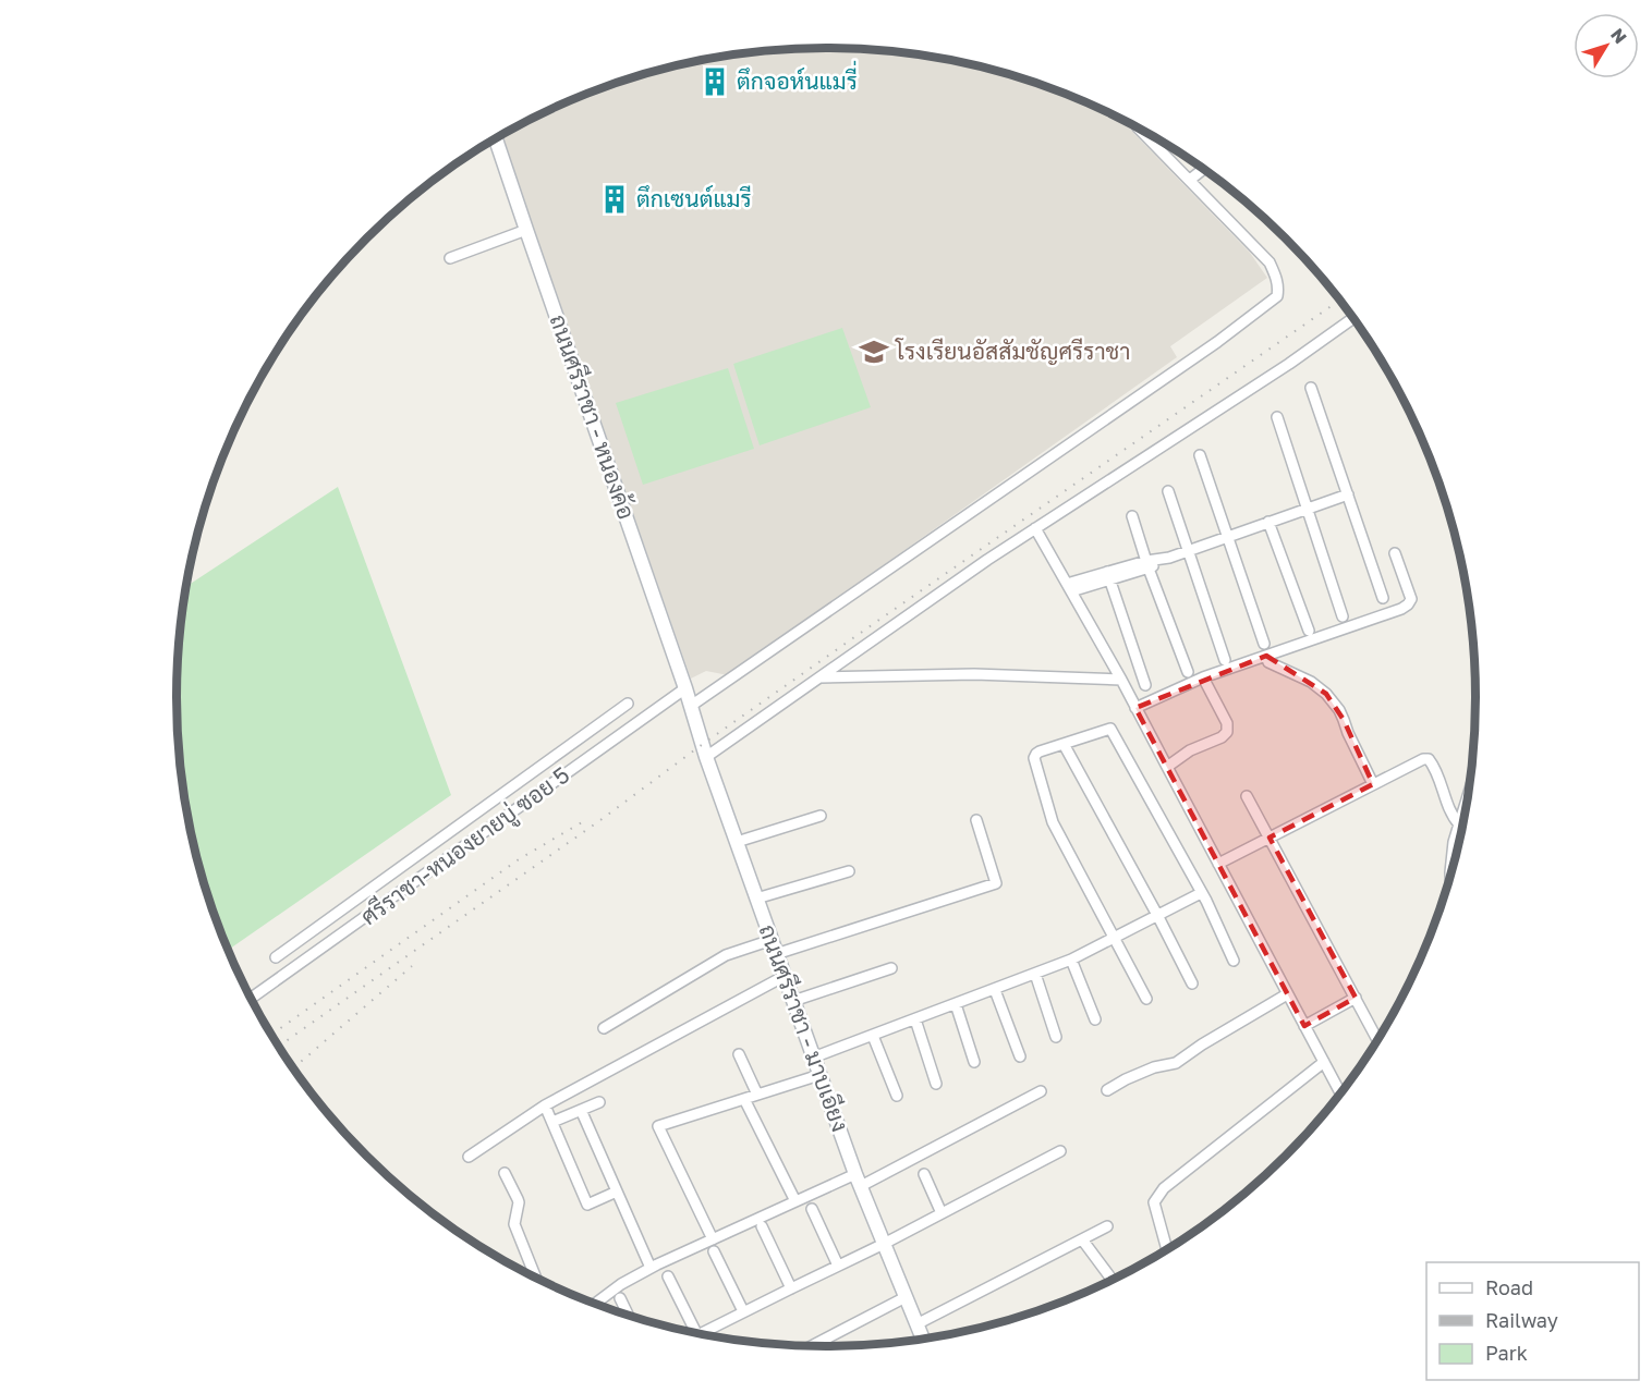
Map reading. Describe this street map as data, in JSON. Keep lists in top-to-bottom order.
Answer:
{
  "streets": {
    "main road": ["ถนนศรีราชา - หนองค้อ", "ถนนศรีราชา - มาบเอียง"],
    "street": ["ศรีราชา-หนองยายบู่ ซอย 5"]
  },
  "crossings": [
    ["ถนนศรีราชา - หนองค้อ", "ศรีราชา-หนองยายบู่ ซอย 5"],
    ["ถนนศรีราชา - หนองค้อ", "ถนนศรีราชา - มาบเอียง"]
  ],
  "places": {
    "building": ["ตึกจอห์นแมรี่", "ตึกเซนต์แมรี"],
    "school or university": ["โรงเรียนอัสสัมชัญศรีราชา"]
  },
  "legend": ["Road", "Railway", "Park"],
  "north": "top right"
}
